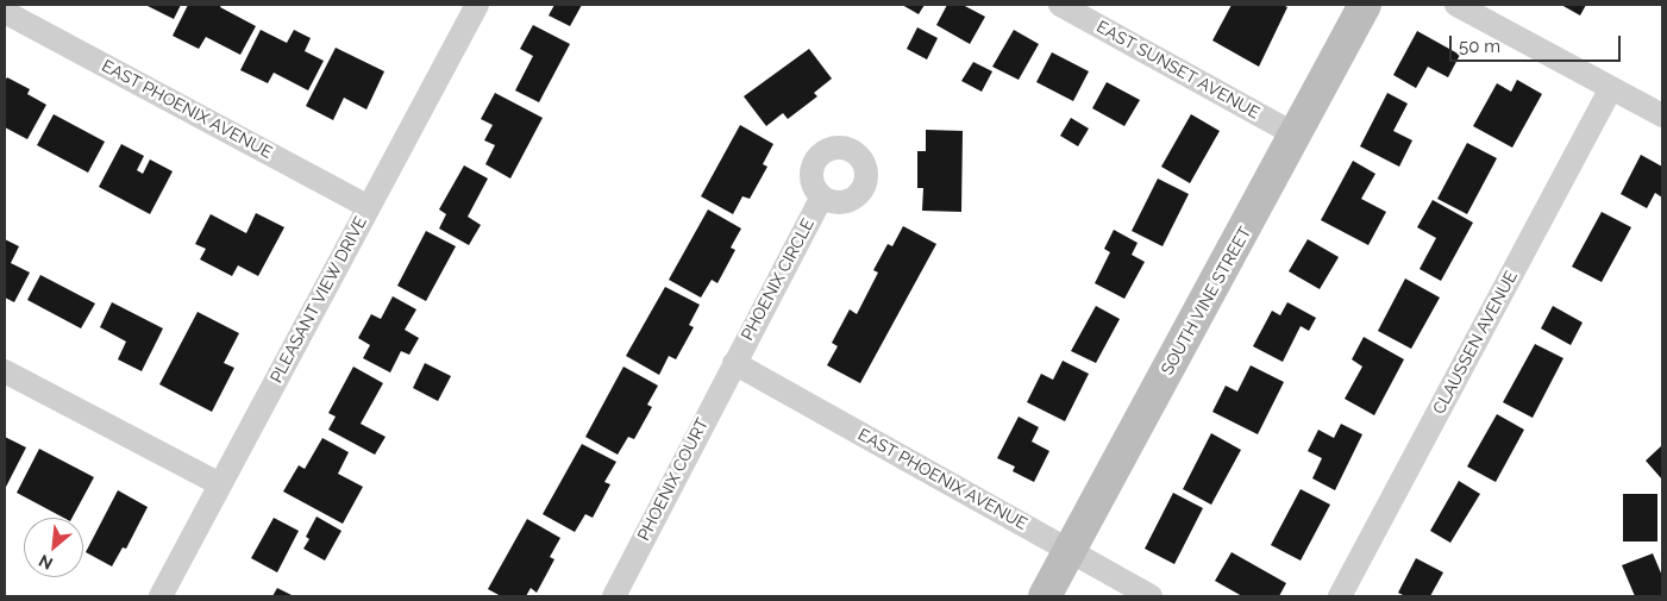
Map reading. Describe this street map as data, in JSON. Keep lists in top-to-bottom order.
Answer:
{
  "streets": {
    "street": [
      "EAST SUNSET AVENUE",
      "EAST PHOENIX AVENUE",
      "PHOENIX CIRCLE",
      "PLEASANT VIEW DRIVE",
      "SOUTH VINE STREET",
      "CLAUSSEN AVENUE",
      "PHOENIX COURT"
    ]
  },
  "crossings": [
    ["EAST SUNSET AVENUE", "SOUTH VINE STREET"],
    ["EAST PHOENIX AVENUE", "PHOENIX CIRCLE"],
    ["EAST PHOENIX AVENUE", "PLEASANT VIEW DRIVE"],
    ["EAST PHOENIX AVENUE", "SOUTH VINE STREET"],
    ["EAST PHOENIX AVENUE", "PHOENIX COURT"],
    ["PHOENIX CIRCLE", "PHOENIX COURT"]
  ],
  "scale_bar": "50 m",
  "north": "bottom left"
}
